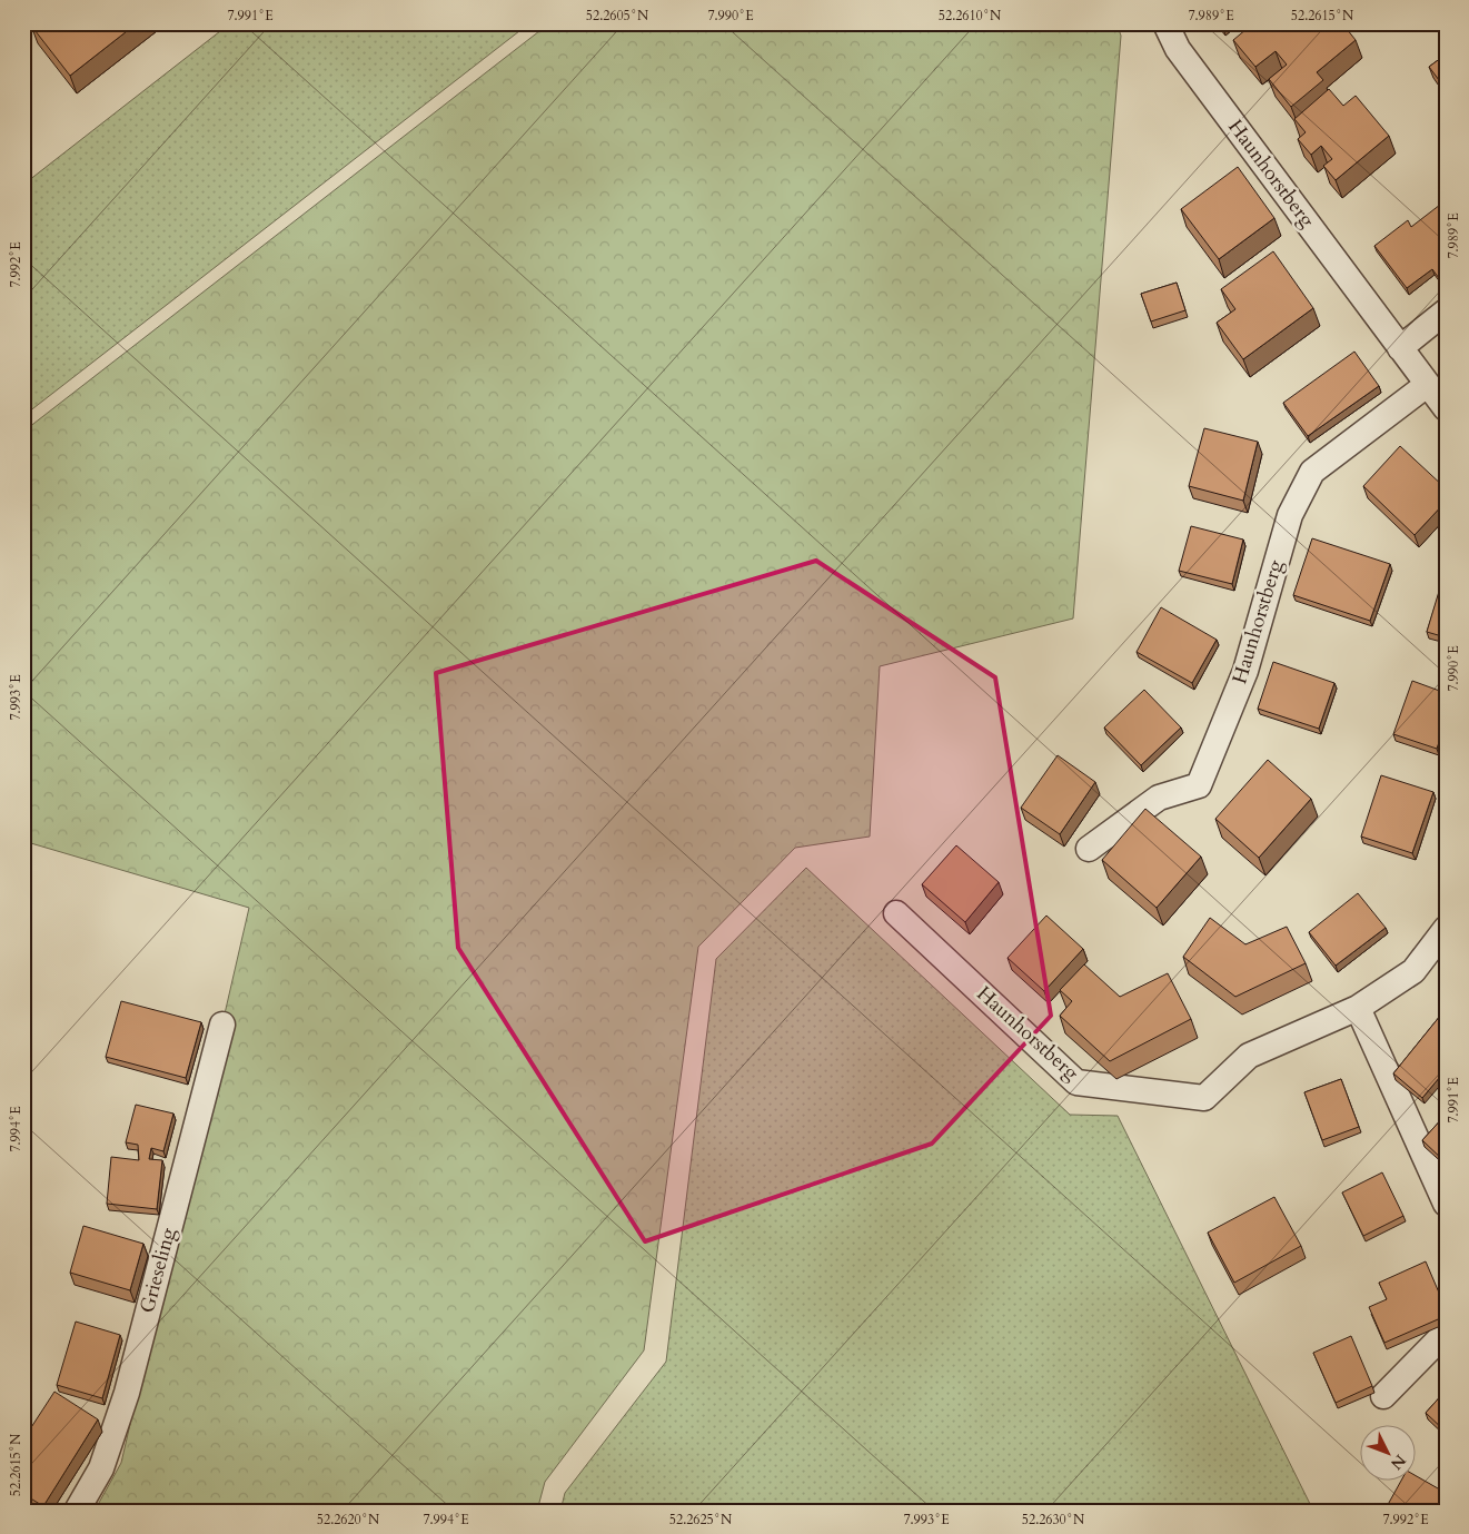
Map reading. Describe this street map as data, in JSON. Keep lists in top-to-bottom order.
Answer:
{
  "streets": {
    "street": ["Haunhorstberg", "Grieseling"]
  },
  "north": "bottom right",
  "coordinates": [
    "7.991°E",
    "52.2605°N",
    "7.990°E",
    "52.2610°N",
    "7.989°E",
    "52.2615°N",
    "7.992°E",
    "7.993°E",
    "7.994°E",
    "52.2620°N",
    "52.2625°N",
    "52.2630°N"
  ]
}
